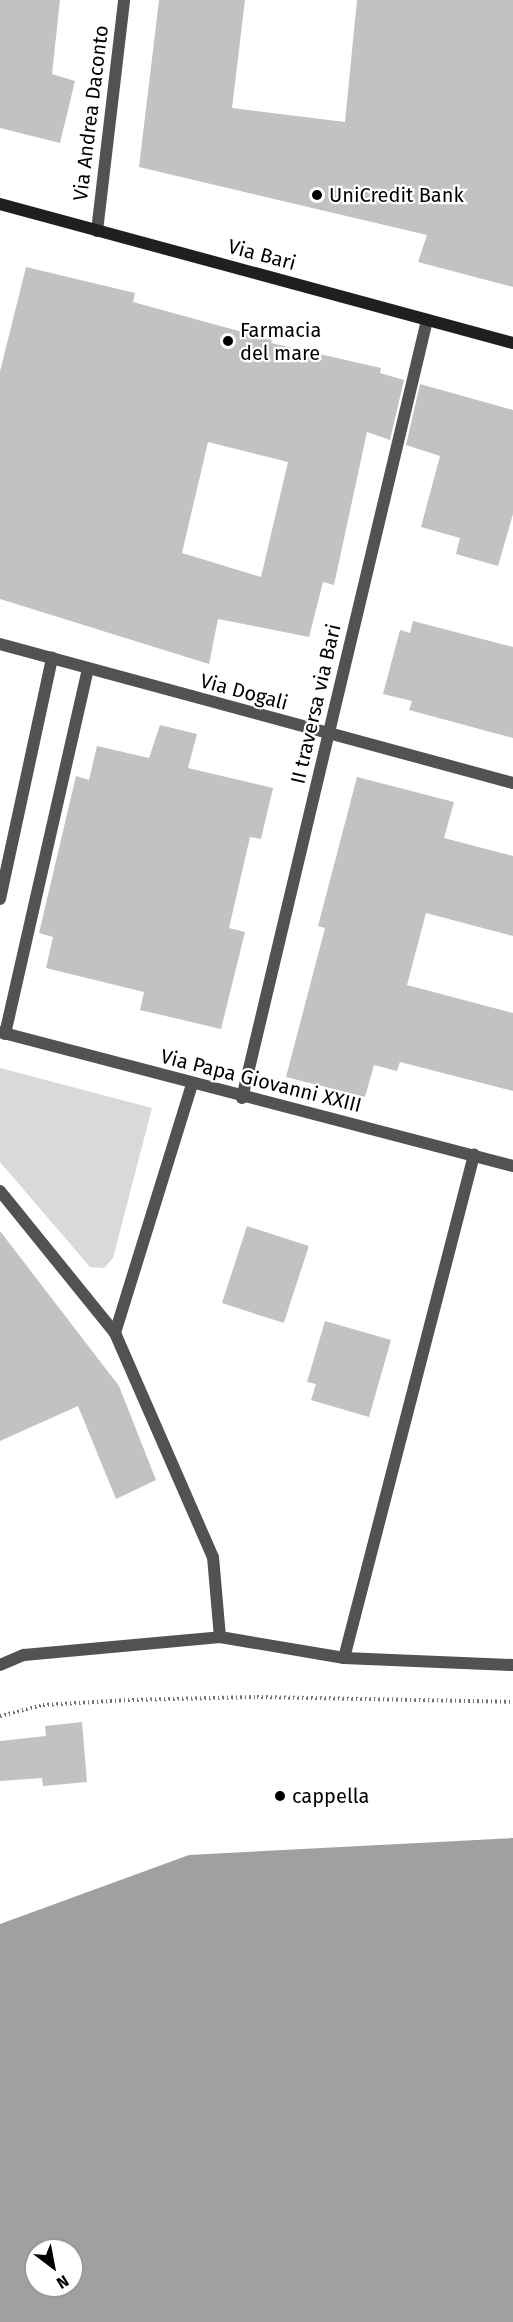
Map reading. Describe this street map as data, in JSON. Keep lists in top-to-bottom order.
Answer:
{
  "streets": {
    "main road": ["Via Bari"],
    "street": [
      "Via Andrea Daconto",
      "Via Dogali",
      "II traversa via Bari",
      "Via Papa Giovanni XXIII"
    ]
  },
  "crossings": [
    ["Via Andrea Daconto", "Via Bari"],
    ["Via Bari", "II traversa via Bari"],
    ["Via Dogali", "II traversa via Bari"],
    ["II traversa via Bari", "Via Papa Giovanni XXIII"]
  ],
  "places": ["UniCredit Bank", "Farmacia del mare", "cappella"],
  "north": "bottom right"
}
